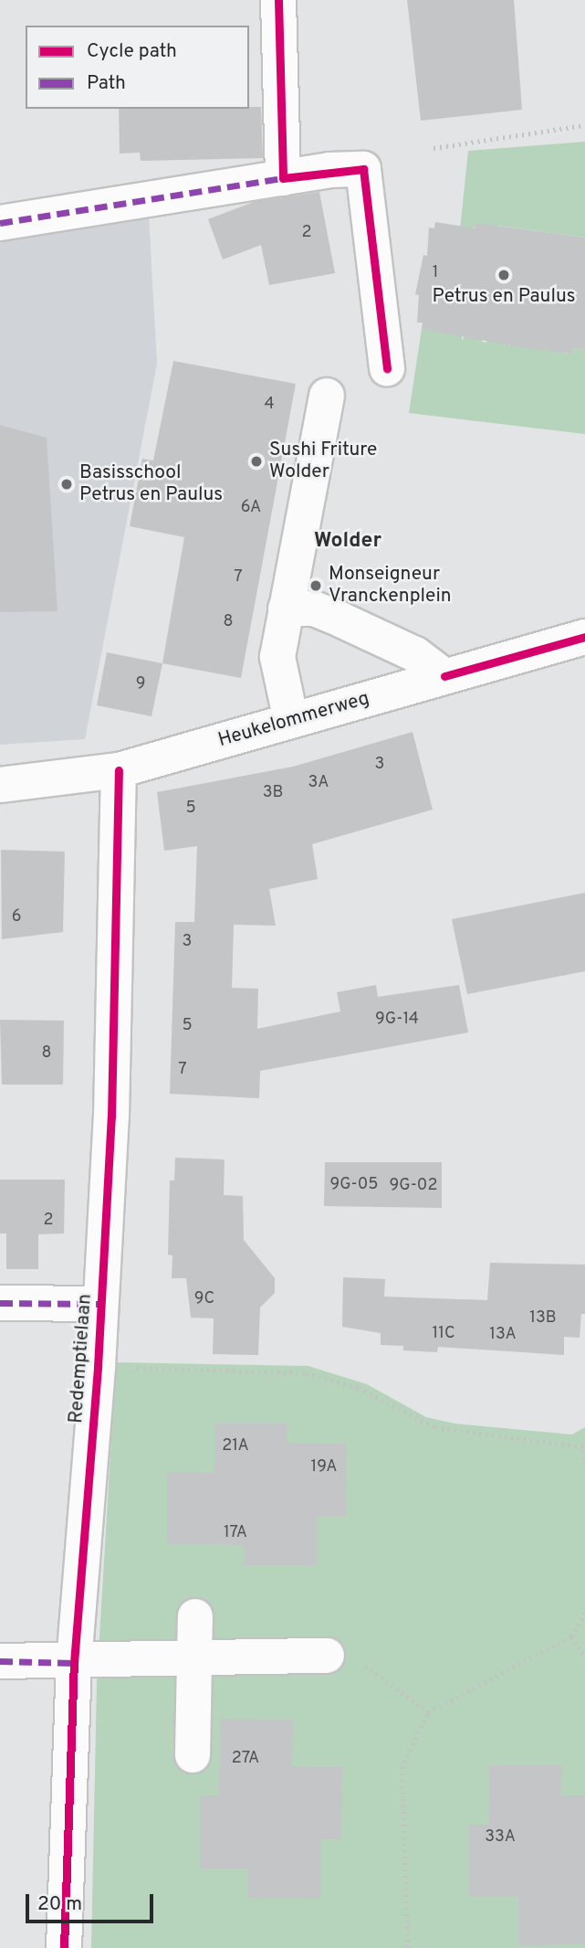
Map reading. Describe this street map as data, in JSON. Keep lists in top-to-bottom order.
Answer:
{
  "streets": {
    "street": ["Heukelommerweg", "Redemptielaan"]
  },
  "crossings": [
    ["Heukelommerweg", "Redemptielaan"]
  ],
  "districts": ["Wolder"],
  "places": [
    "Petrus en Paulus",
    "Sushi Friture Wolder",
    "Basisschool Petrus en Paulus",
    "Monseigneur Vranckenplein"
  ],
  "house_numbers": [
    "2",
    "1",
    "4",
    "6A",
    "7",
    "8",
    "9",
    "3",
    "3A",
    "3B",
    "5",
    "6",
    "3",
    "9G-14",
    "5",
    "8",
    "7",
    "9G-05",
    "9G-02",
    "2",
    "9C",
    "13B",
    "11C",
    "13A",
    "21A",
    "19A",
    "17A",
    "27A",
    "33A"
  ],
  "legend": ["Cycle path", "Path"],
  "scale_bar": "20 m"
}
